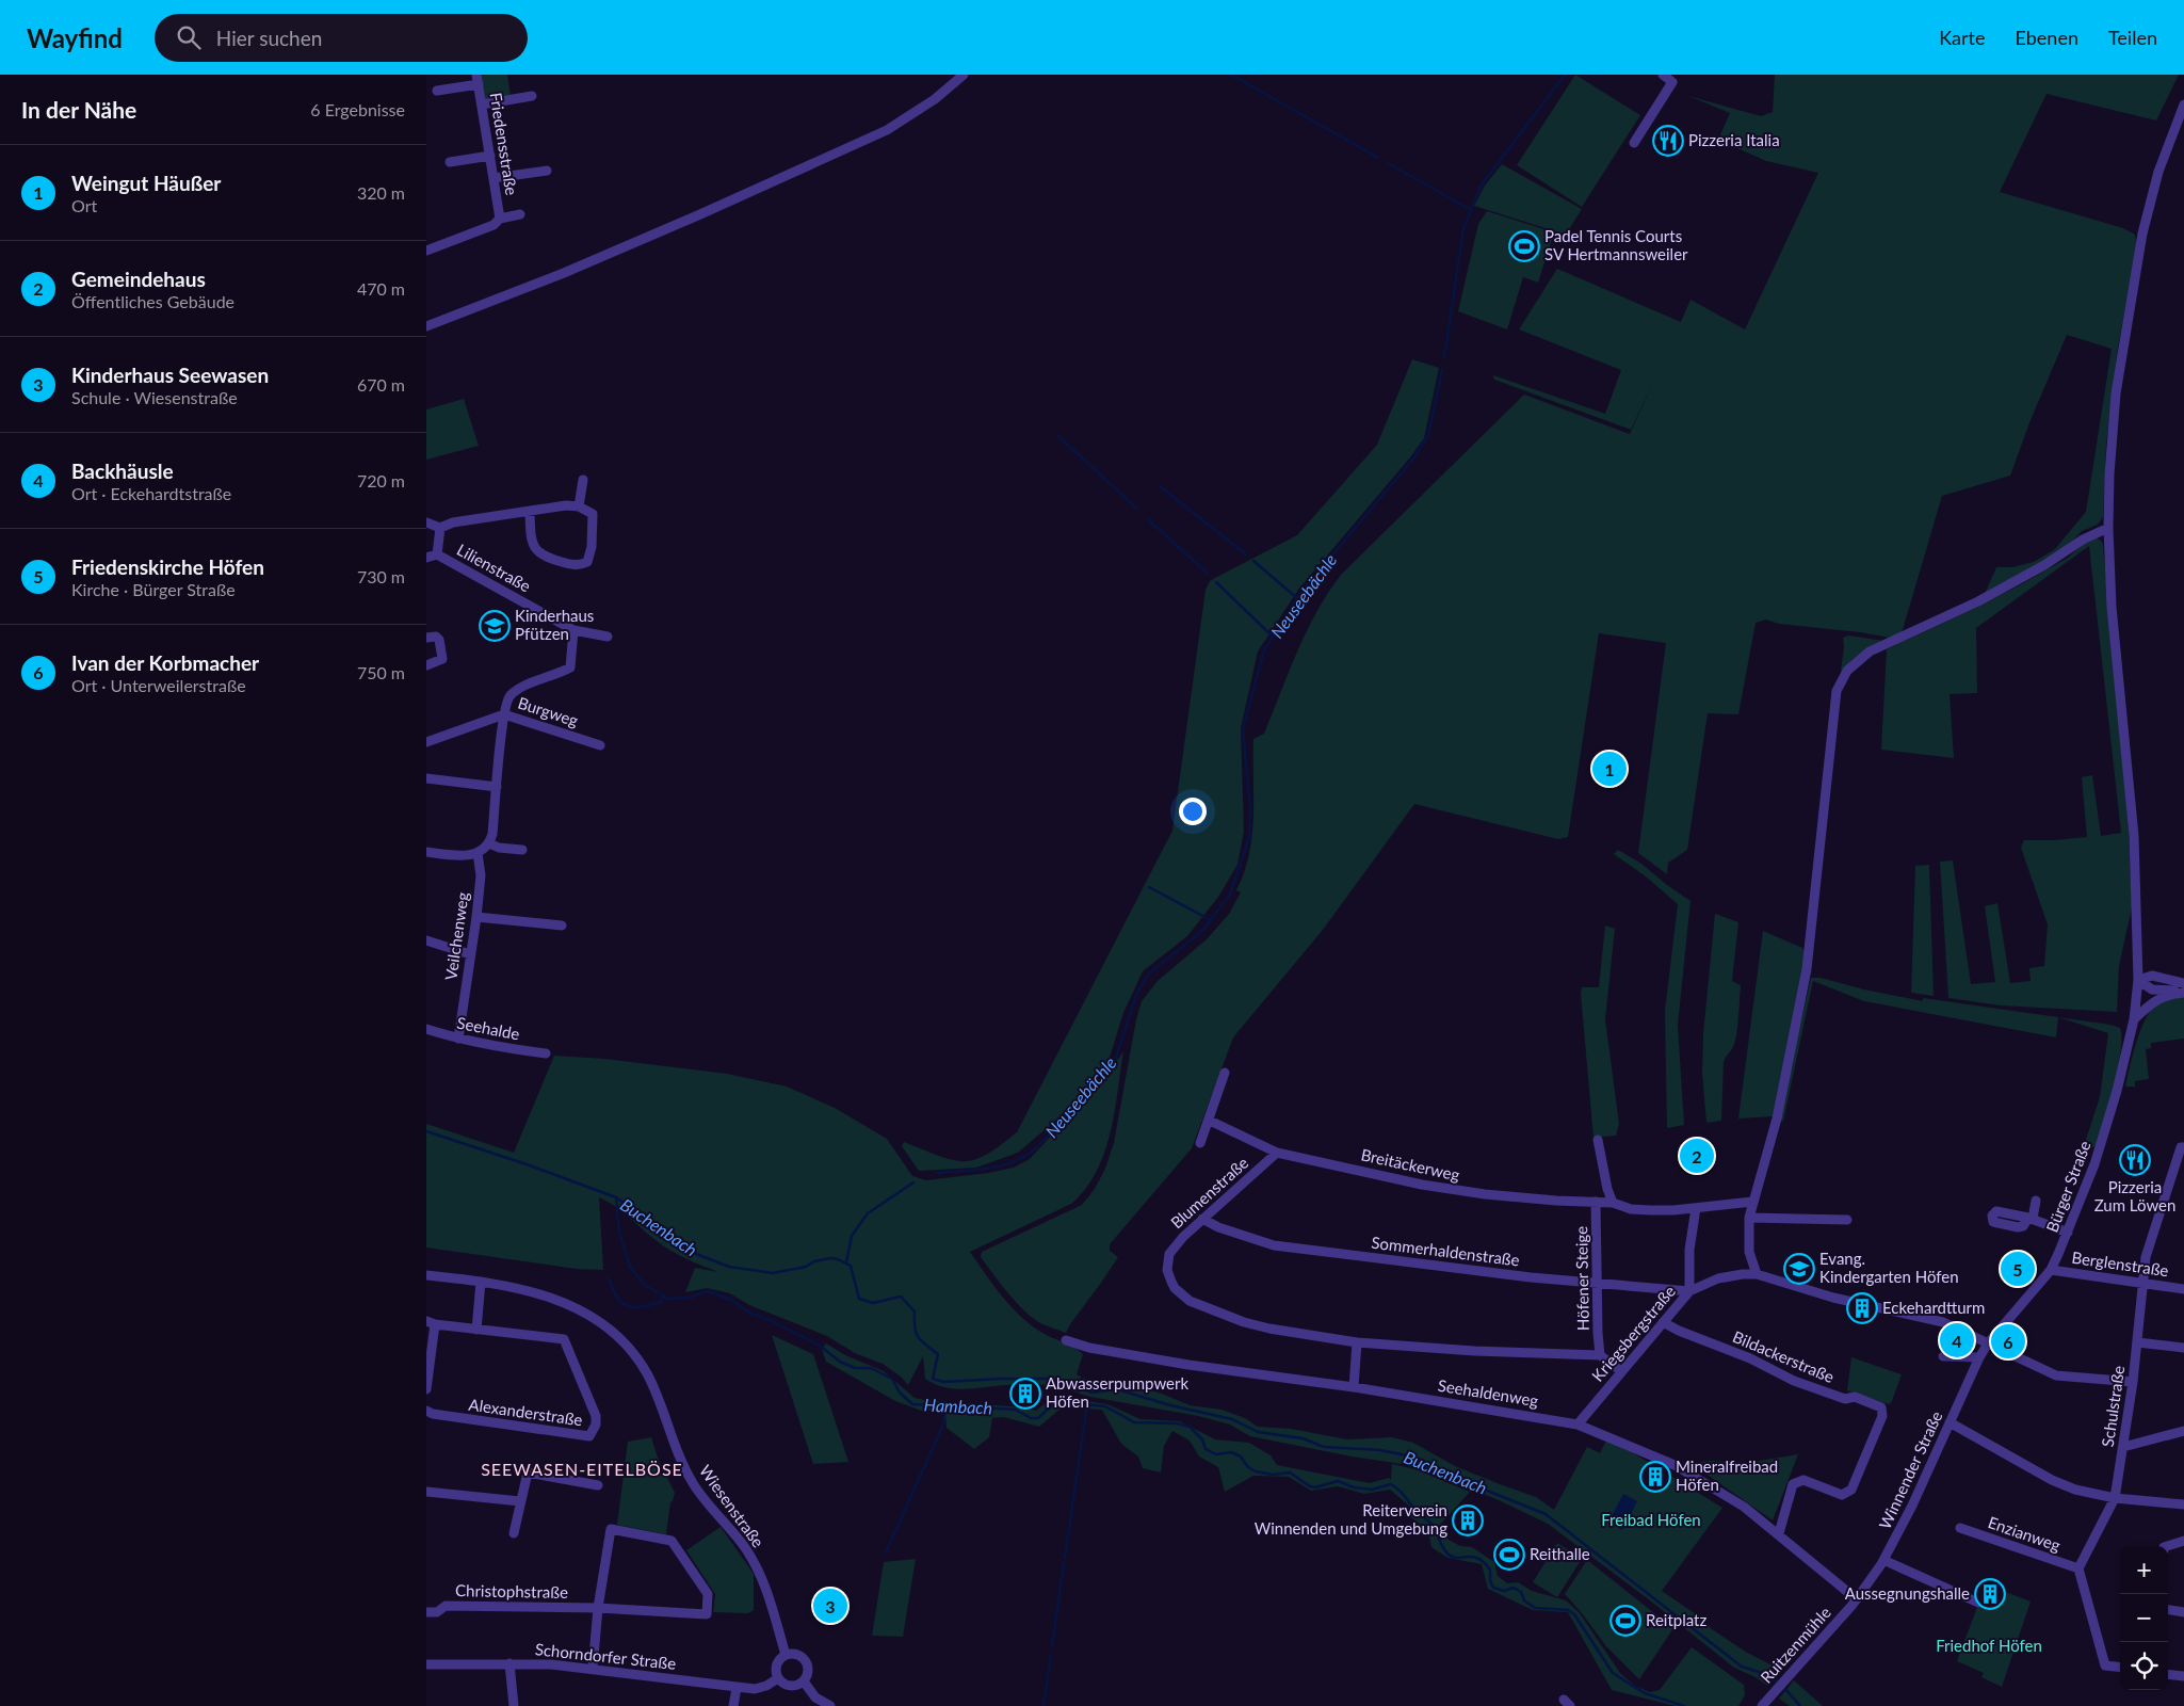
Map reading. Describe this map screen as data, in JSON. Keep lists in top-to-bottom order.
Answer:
{
  "streets": {
    "street": [
      "Friedensstraße",
      "Lilienstraße",
      "Burgweg",
      "Veilchenweg",
      "Seehalde",
      "Breitäckerweg",
      "Bürger Straße",
      "Blumenstraße",
      "Sommerhaldenstraße",
      "Berglenstraße",
      "Höfener Steige",
      "Kriegsbergstraße",
      "Bildackerstraße",
      "Seehaldenweg",
      "Schulstraße",
      "Alexanderstraße",
      "Winnender Straße",
      "Wiesenstraße",
      "Enzianweg",
      "Christophstraße",
      "Ruitzenmühle",
      "Schorndorfer Straße"
    ]
  },
  "crossings": [
    ["Veilchenweg", "Seehalde"],
    ["Breitäckerweg", "Blumenstraße"],
    ["Breitäckerweg", "Höfener Steige"],
    ["Bürger Straße", "Berglenstraße"],
    ["Bürger Straße", "Winnender Straße"],
    ["Blumenstraße", "Sommerhaldenstraße"],
    ["Blumenstraße", "Höfener Steige"],
    ["Sommerhaldenstraße", "Höfener Steige"],
    ["Sommerhaldenstraße", "Kriegsbergstraße"],
    ["Berglenstraße", "Schulstraße"],
    ["Kriegsbergstraße", "Bildackerstraße"],
    ["Kriegsbergstraße", "Seehaldenweg"],
    ["Bildackerstraße", "Seehaldenweg"],
    ["Seehaldenweg", "Winnender Straße"],
    ["Seehaldenweg", "Ruitzenmühle"],
    ["Schulstraße", "Enzianweg"],
    ["Winnender Straße", "Ruitzenmühle"],
    ["Wiesenstraße", "Schorndorfer Straße"]
  ],
  "districts": ["SEEWASEN-EITELBÖSE"],
  "water": ["Neuseebächle", "Buchenbach", "Hambach"],
  "parks": ["Freibad Höfen", "Friedhof Höfen"],
  "places": {
    "restaurant": ["Pizzeria Italia", "Pizzeria Zum Löwen"],
    "sports": ["Padel Tennis Courts SV Hertmannsweiler", "Reithalle", "Reitplatz"],
    "school or university": ["Kinderhaus Pfützen", "Evang. Kindergarten Höfen"],
    "building": [
      "Eckehardtturm",
      "Abwasserpumpwerk Höfen",
      "Mineralfreibad Höfen",
      "Reiterverein Winnenden und Umgebung",
      "Aussegnungshalle"
    ]
  },
  "page": {
    "header": "Wayfind",
    "search": "Hier suchen",
    "nav": ["Karte", "Ebenen", "Teilen"],
    "heading": ["In der Nähe", "6 Ergebnisse"],
    "list": [
      {
        "mark": "1",
        "name": "Weingut Häußer",
        "note": "Ort",
        "value": "320 m"
      },
      {
        "mark": "2",
        "name": "Gemeindehaus",
        "note": "Öffentliches Gebäude",
        "value": "470 m"
      },
      {
        "mark": "3",
        "name": "Kinderhaus Seewasen",
        "note": "Schule · Wiesenstraße",
        "value": "670 m"
      },
      {
        "mark": "4",
        "name": "Backhäusle",
        "note": "Ort · Eckehardtstraße",
        "value": "720 m"
      },
      {
        "mark": "5",
        "name": "Friedenskirche Höfen",
        "note": "Kirche · Bürger Straße",
        "value": "730 m"
      },
      {
        "mark": "6",
        "name": "Ivan der Korbmacher",
        "note": "Ort · Unterweilerstraße",
        "value": "750 m"
      }
    ],
    "pins": [
      "1",
      "2",
      "5",
      "4",
      "6",
      "3"
    ],
    "map_buttons": ["+", "−"]
  }
}
